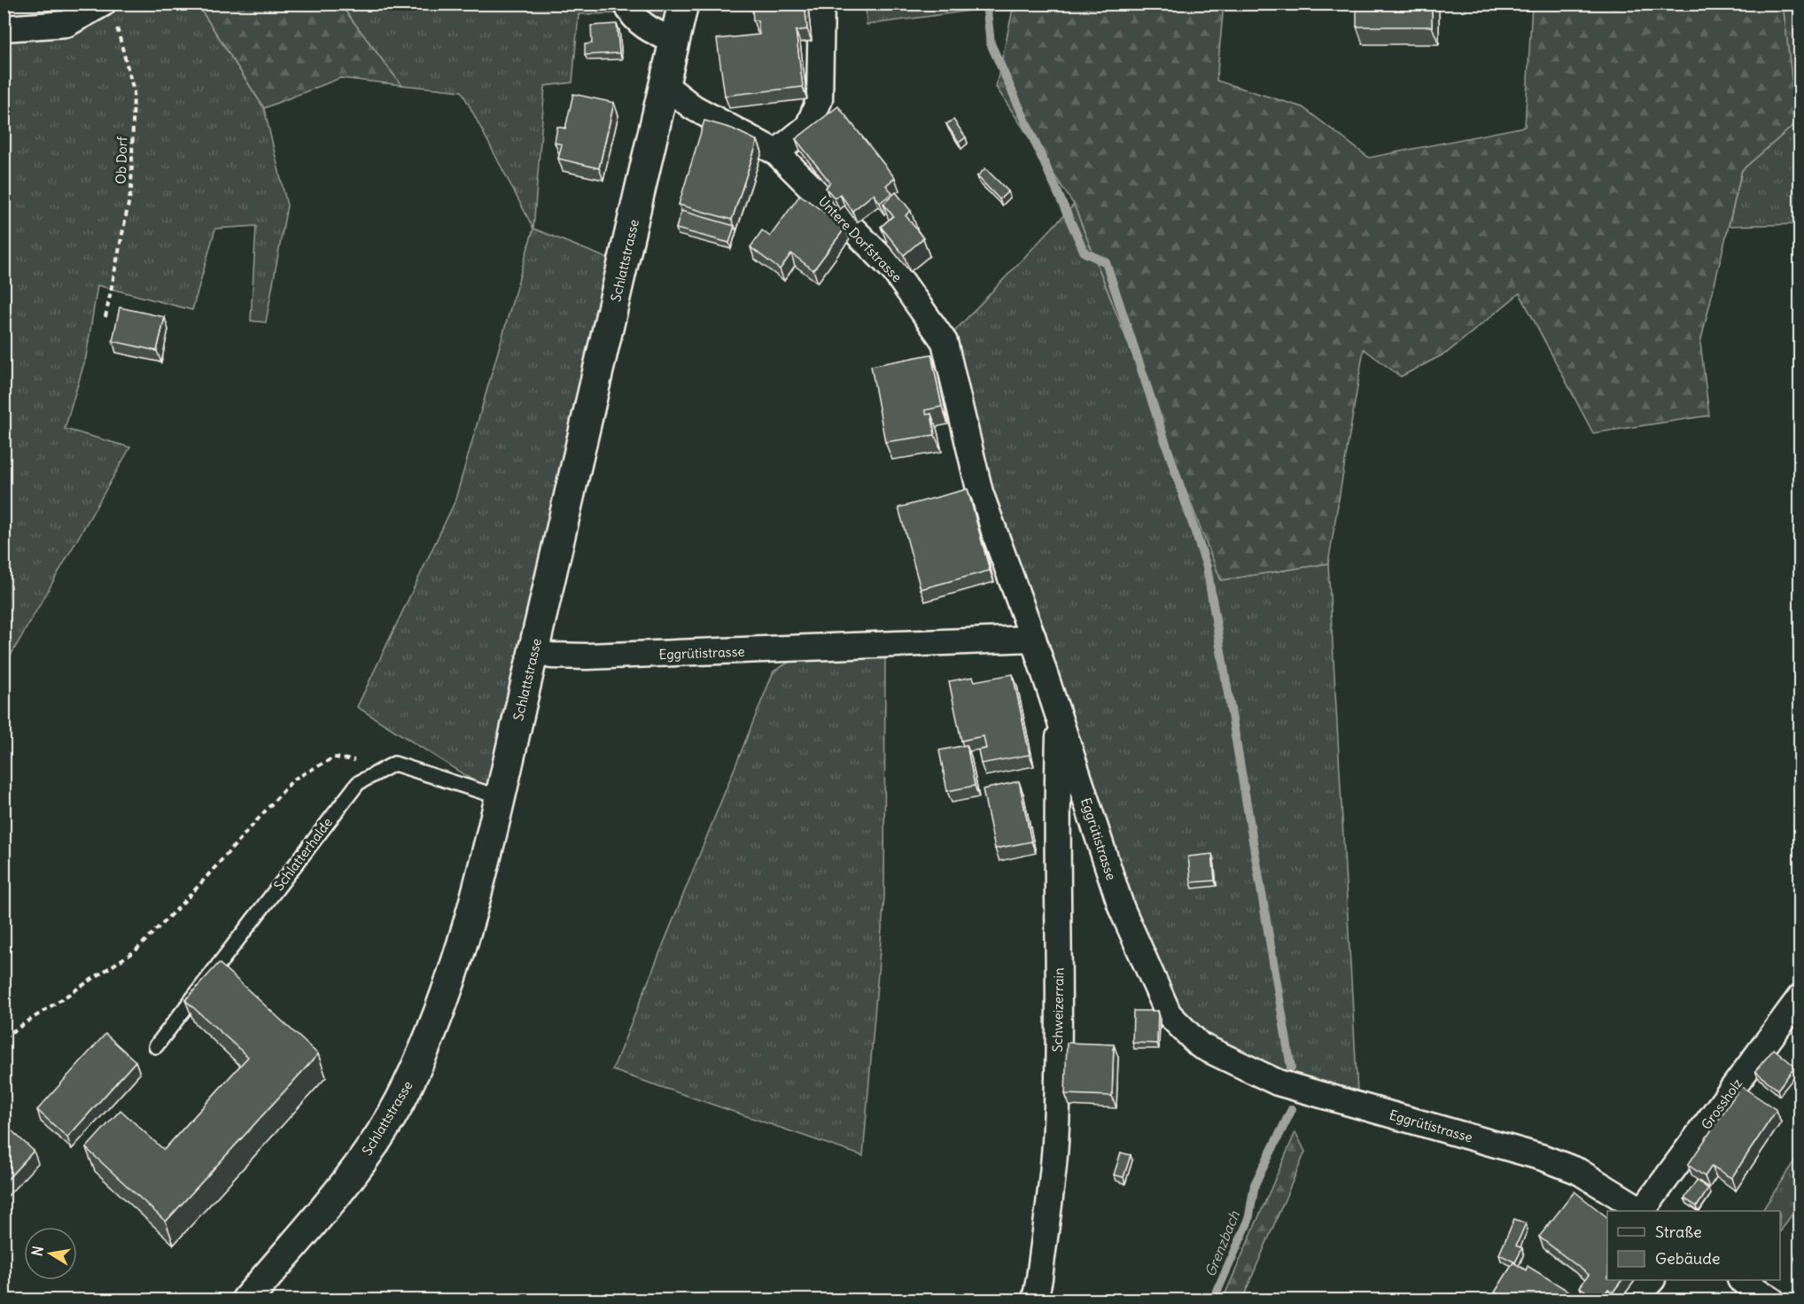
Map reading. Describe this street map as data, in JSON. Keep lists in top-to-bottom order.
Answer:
{
  "streets": {
    "street": [
      "Untere Dorfstrasse",
      "Schlattstrasse",
      "Eggrütistrasse",
      "Schweizerrain",
      "Grossholz"
    ],
    "lane": ["Schlatterhalde"],
    "path": ["Ob Dorf"]
  },
  "crossings": [
    ["Untere Dorfstrasse", "Schlattstrasse"],
    ["Untere Dorfstrasse", "Eggrütistrasse"],
    ["Schlattstrasse", "Eggrütistrasse"],
    ["Eggrütistrasse", "Schweizerrain"],
    ["Eggrütistrasse", "Grossholz"]
  ],
  "water": ["Grenzbach"],
  "legend": ["Straße", "Gebäude"],
  "north": "left"
}
